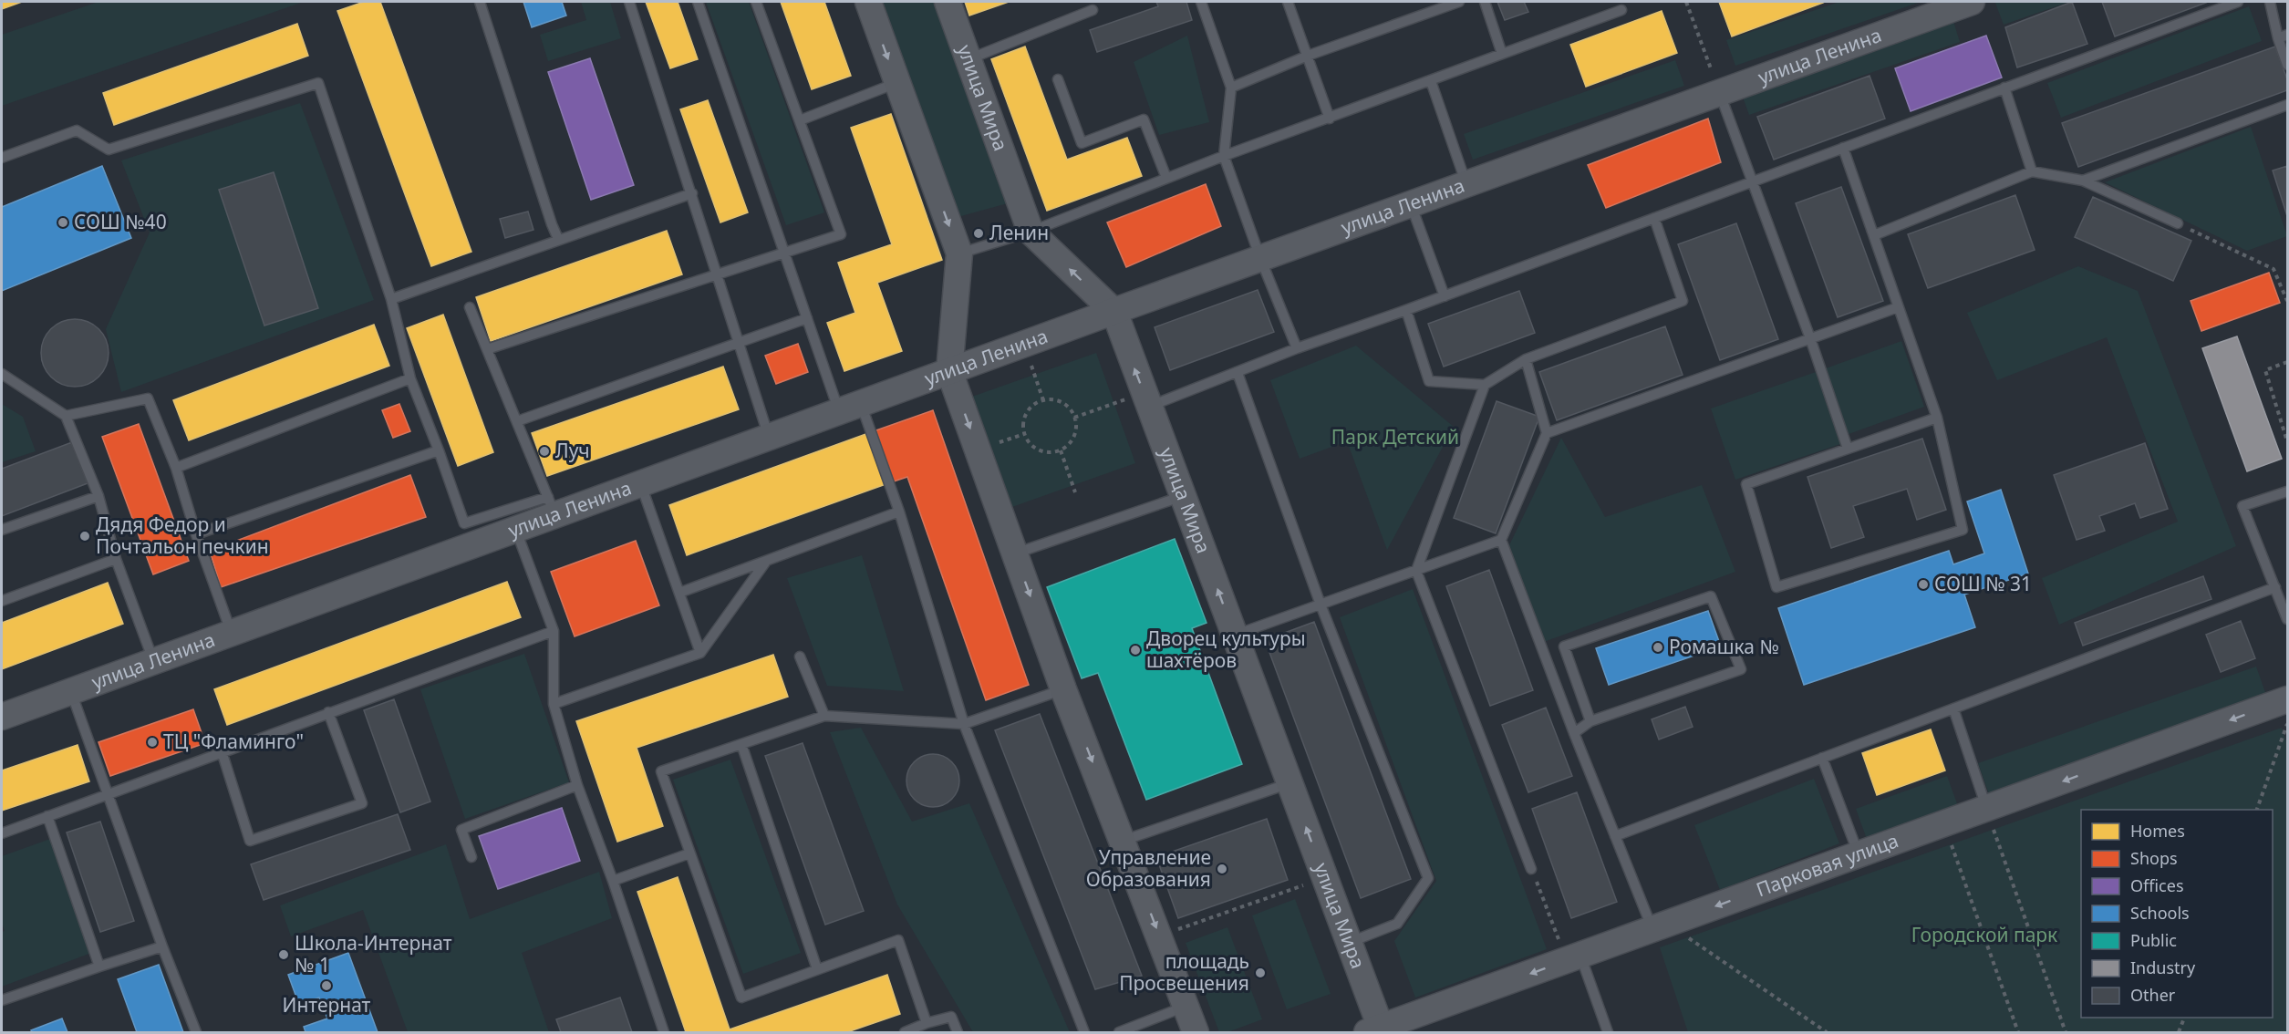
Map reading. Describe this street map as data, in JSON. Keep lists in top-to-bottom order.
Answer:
{
  "streets": {
    "main road": ["улица Ленина", "улица Мира", "Парковая улица"]
  },
  "crossings": [
    ["улица Ленина", "улица Мира"],
    ["улица Мира", "Парковая улица"]
  ],
  "one_way": ["Парковая улица"],
  "parks": ["Парк Детский", "Городской парк"],
  "places": [
    "СОШ №40",
    "Ленин",
    "Луч",
    "Дядя Федор и Почтальон печкин",
    "СОШ № 31",
    "Ромашка №",
    "Дворец культуры шахтёров",
    "ТЦ \"Фламинго\"",
    "Управление Образования",
    "Школа-Интернат № 1",
    "площадь Просвещения",
    "Интернат"
  ],
  "legend": [
    "Homes",
    "Shops",
    "Offices",
    "Schools",
    "Public",
    "Industry",
    "Other"
  ]
}
